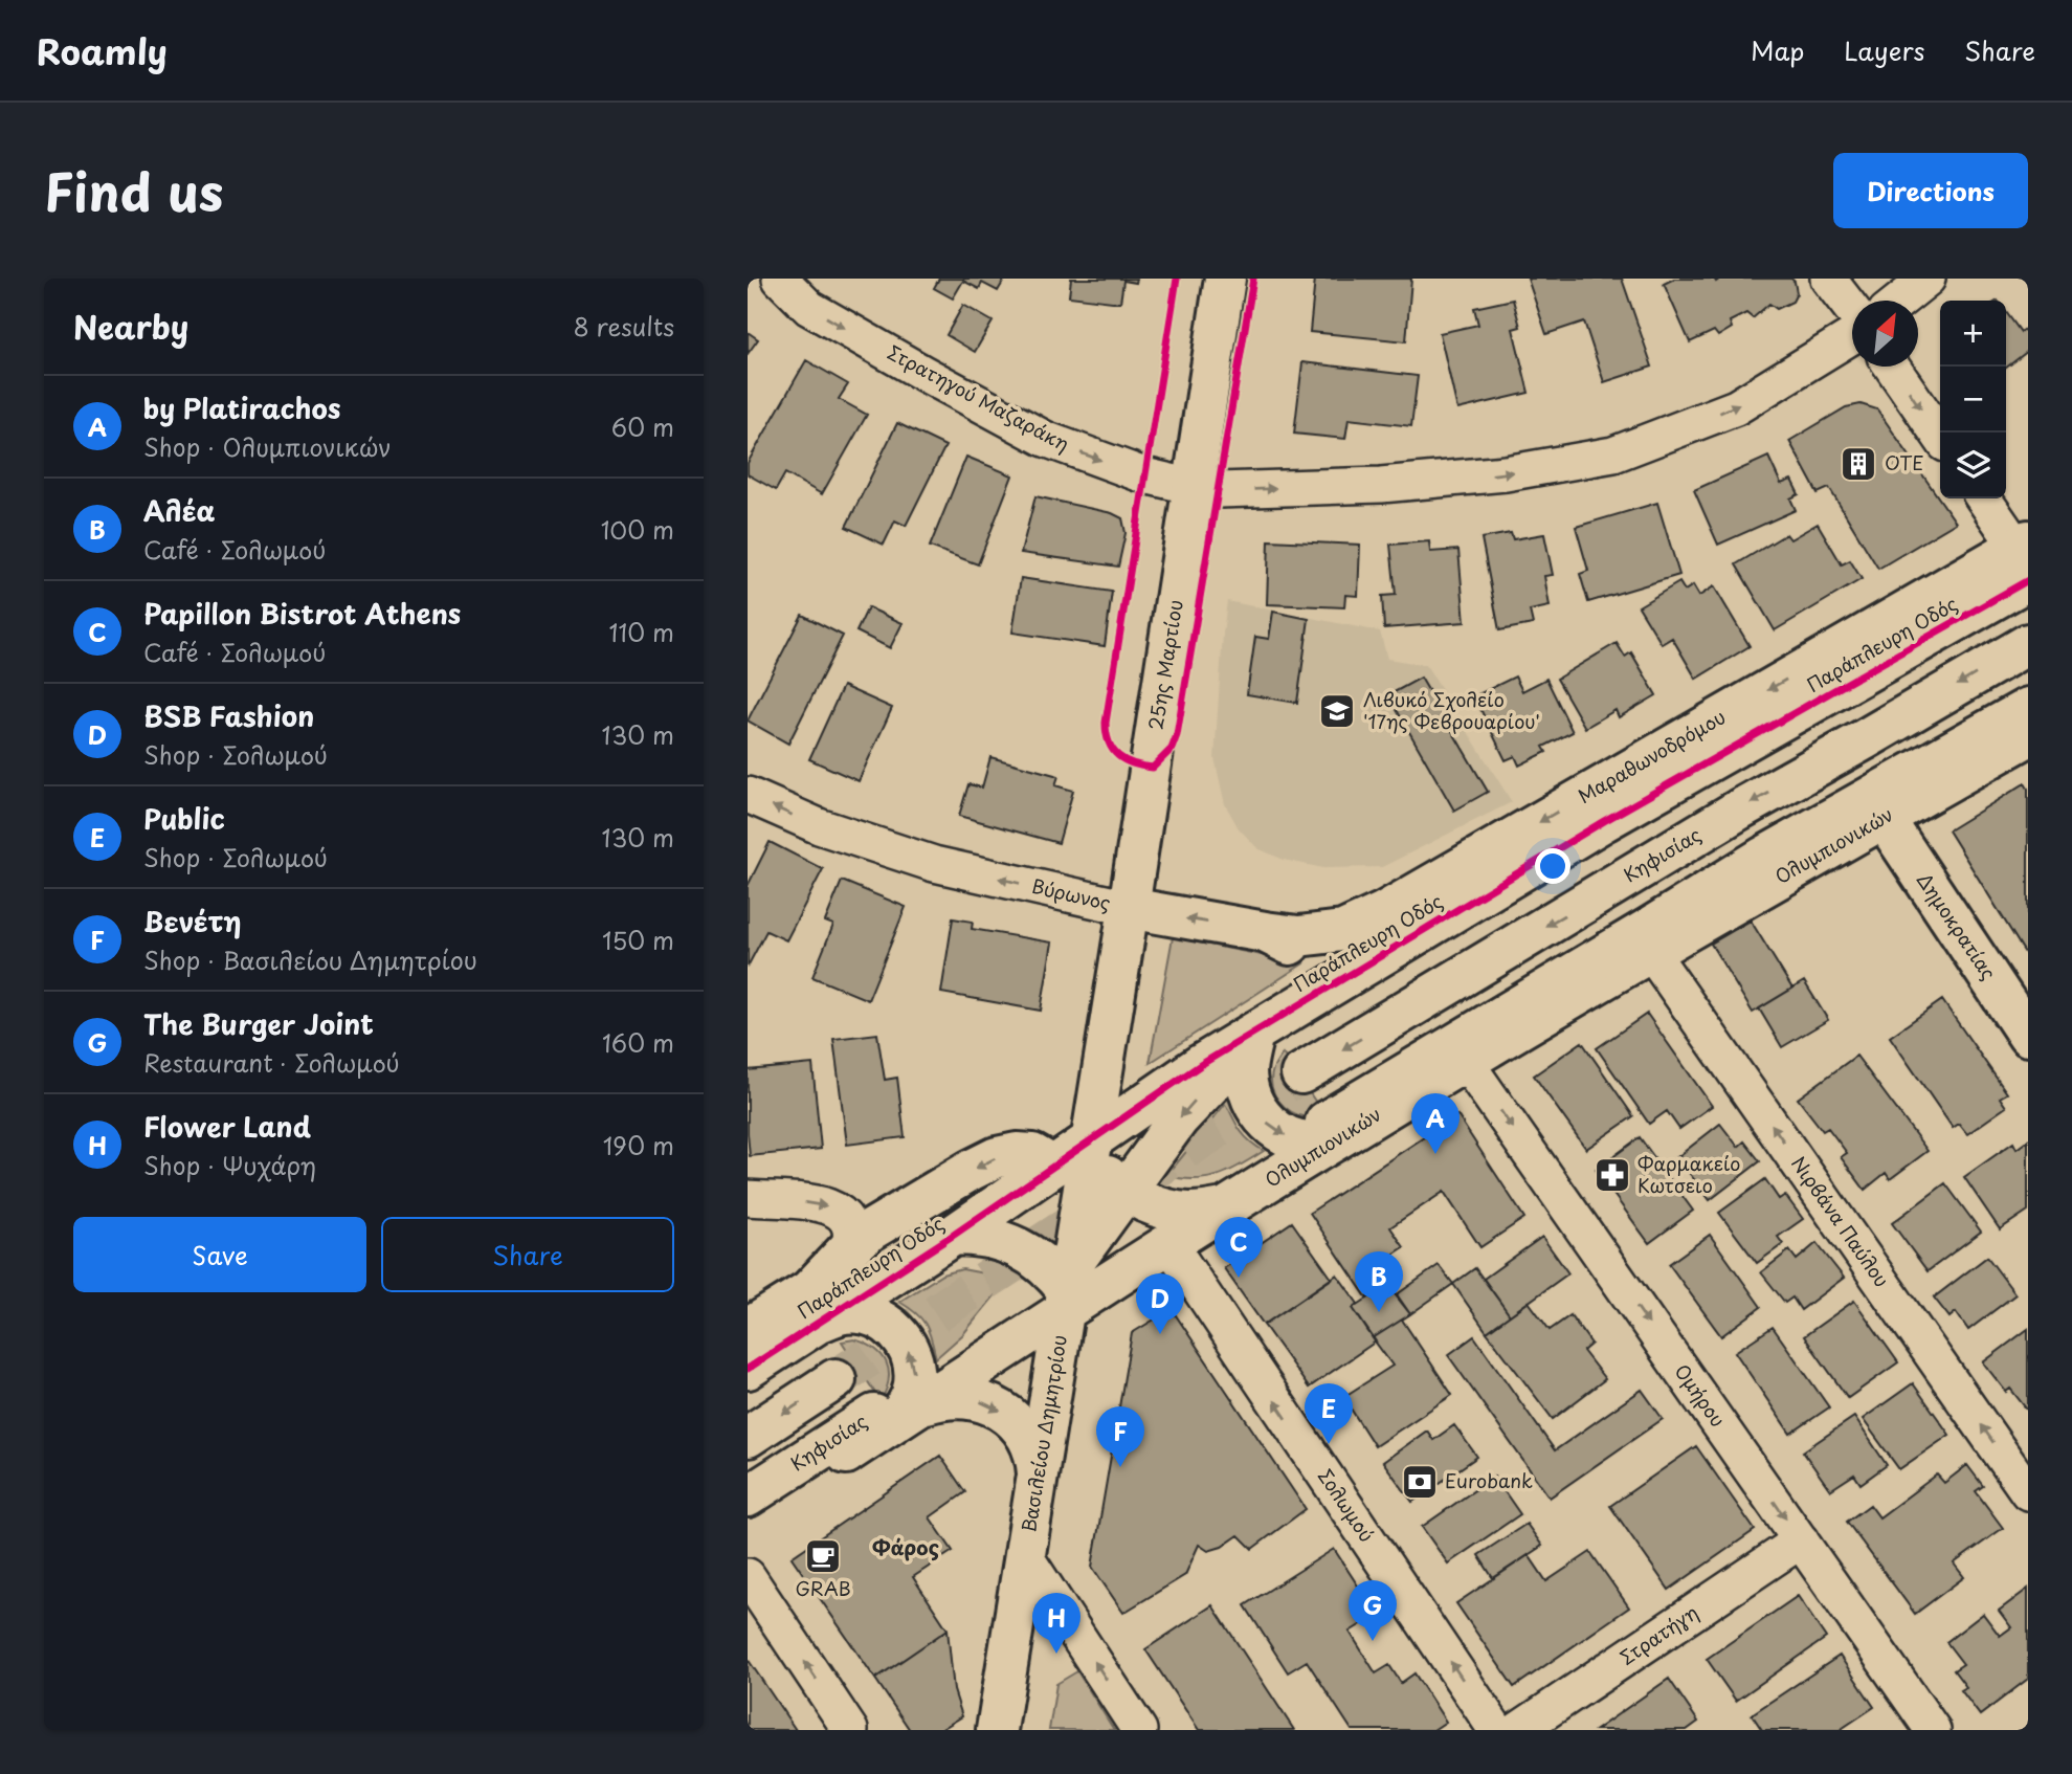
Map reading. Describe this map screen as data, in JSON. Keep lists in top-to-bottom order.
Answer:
{
  "streets": {
    "street": [
      "Στρατηγού Μαζαράκη",
      "Παράπλευρη Οδός",
      "25ης Μαρτίου",
      "Μαραθωνοδρόμου",
      "Ολυμπιονικών",
      "Κηφισίας",
      "Βύρωνος",
      "Δημοκρατίας",
      "Νιρβάνα Παύλου",
      "Ομήρου",
      "Βασιλείου Δημητρίου",
      "Σολωμού",
      "Στρατήγη"
    ]
  },
  "crossings": [
    ["Στρατηγού Μαζαράκη", "25ης Μαρτίου"],
    ["Παράπλευρη Οδός", "25ης Μαρτίου"],
    ["Παράπλευρη Οδός", "Μαραθωνοδρόμου"],
    ["Παράπλευρη Οδός", "Βύρωνος"],
    ["Παράπλευρη Οδός", "Βασιλείου Δημητρίου"],
    ["25ης Μαρτίου", "Βύρωνος"],
    ["25ης Μαρτίου", "Βασιλείου Δημητρίου"],
    ["Μαραθωνοδρόμου", "Βύρωνος"],
    ["Ολυμπιονικών", "Κηφισίας"],
    ["Ολυμπιονικών", "Δημοκρατίας"],
    ["Ολυμπιονικών", "Νιρβάνα Παύλου"],
    ["Ολυμπιονικών", "Ομήρου"],
    ["Ολυμπιονικών", "Βασιλείου Δημητρίου"],
    ["Ολυμπιονικών", "Σολωμού"],
    ["Ομήρου", "Στρατήγη"]
  ],
  "one_way": [
    "Στρατηγού Μαζαράκη",
    "Βύρωνος",
    "Νιρβάνα Παύλου",
    "Ομήρου"
  ],
  "districts": ["Φάρος"],
  "places": {
    "building": ["ΟΤΕ"],
    "school or university": ["Λιβυκό Σχολείο '17ης Φεβρουαρίου'"],
    "pharmacy": ["Φαρμακείο Κωτσειο"],
    "bank": ["Eurobank"],
    "cafe": ["GRAB"]
  },
  "north": "top right",
  "page": {
    "header": "Roamly",
    "nav": ["Map", "Layers", "Share"],
    "title": "Find us",
    "buttons": [
      "Directions",
      ["Save", "Share"]
    ],
    "heading": ["Nearby", "8 results"],
    "map_buttons": ["+", "−"],
    "list": [
      {
        "mark": "A",
        "name": "by Platirachos",
        "note": "Shop · Ολυμπιονικών",
        "value": "60 m"
      },
      {
        "mark": "B",
        "name": "Αλέα",
        "note": "Café · Σολωμού",
        "value": "100 m"
      },
      {
        "mark": "C",
        "name": "Papillon Bistrot Athens",
        "note": "Café · Σολωμού",
        "value": "110 m"
      },
      {
        "mark": "D",
        "name": "BSB Fashion",
        "note": "Shop · Σολωμού",
        "value": "130 m"
      },
      {
        "mark": "E",
        "name": "Public",
        "note": "Shop · Σολωμού",
        "value": "130 m"
      },
      {
        "mark": "F",
        "name": "Βενέτη",
        "note": "Shop · Βασιλείου Δημητρίου",
        "value": "150 m"
      },
      {
        "mark": "G",
        "name": "The Burger Joint",
        "note": "Restaurant · Σολωμού",
        "value": "160 m"
      },
      {
        "mark": "H",
        "name": "Flower Land",
        "note": "Shop · Ψυχάρη",
        "value": "190 m"
      }
    ],
    "pins": [
      "A",
      "C",
      "B",
      "D",
      "E",
      "F",
      "G",
      "H"
    ]
  }
}
